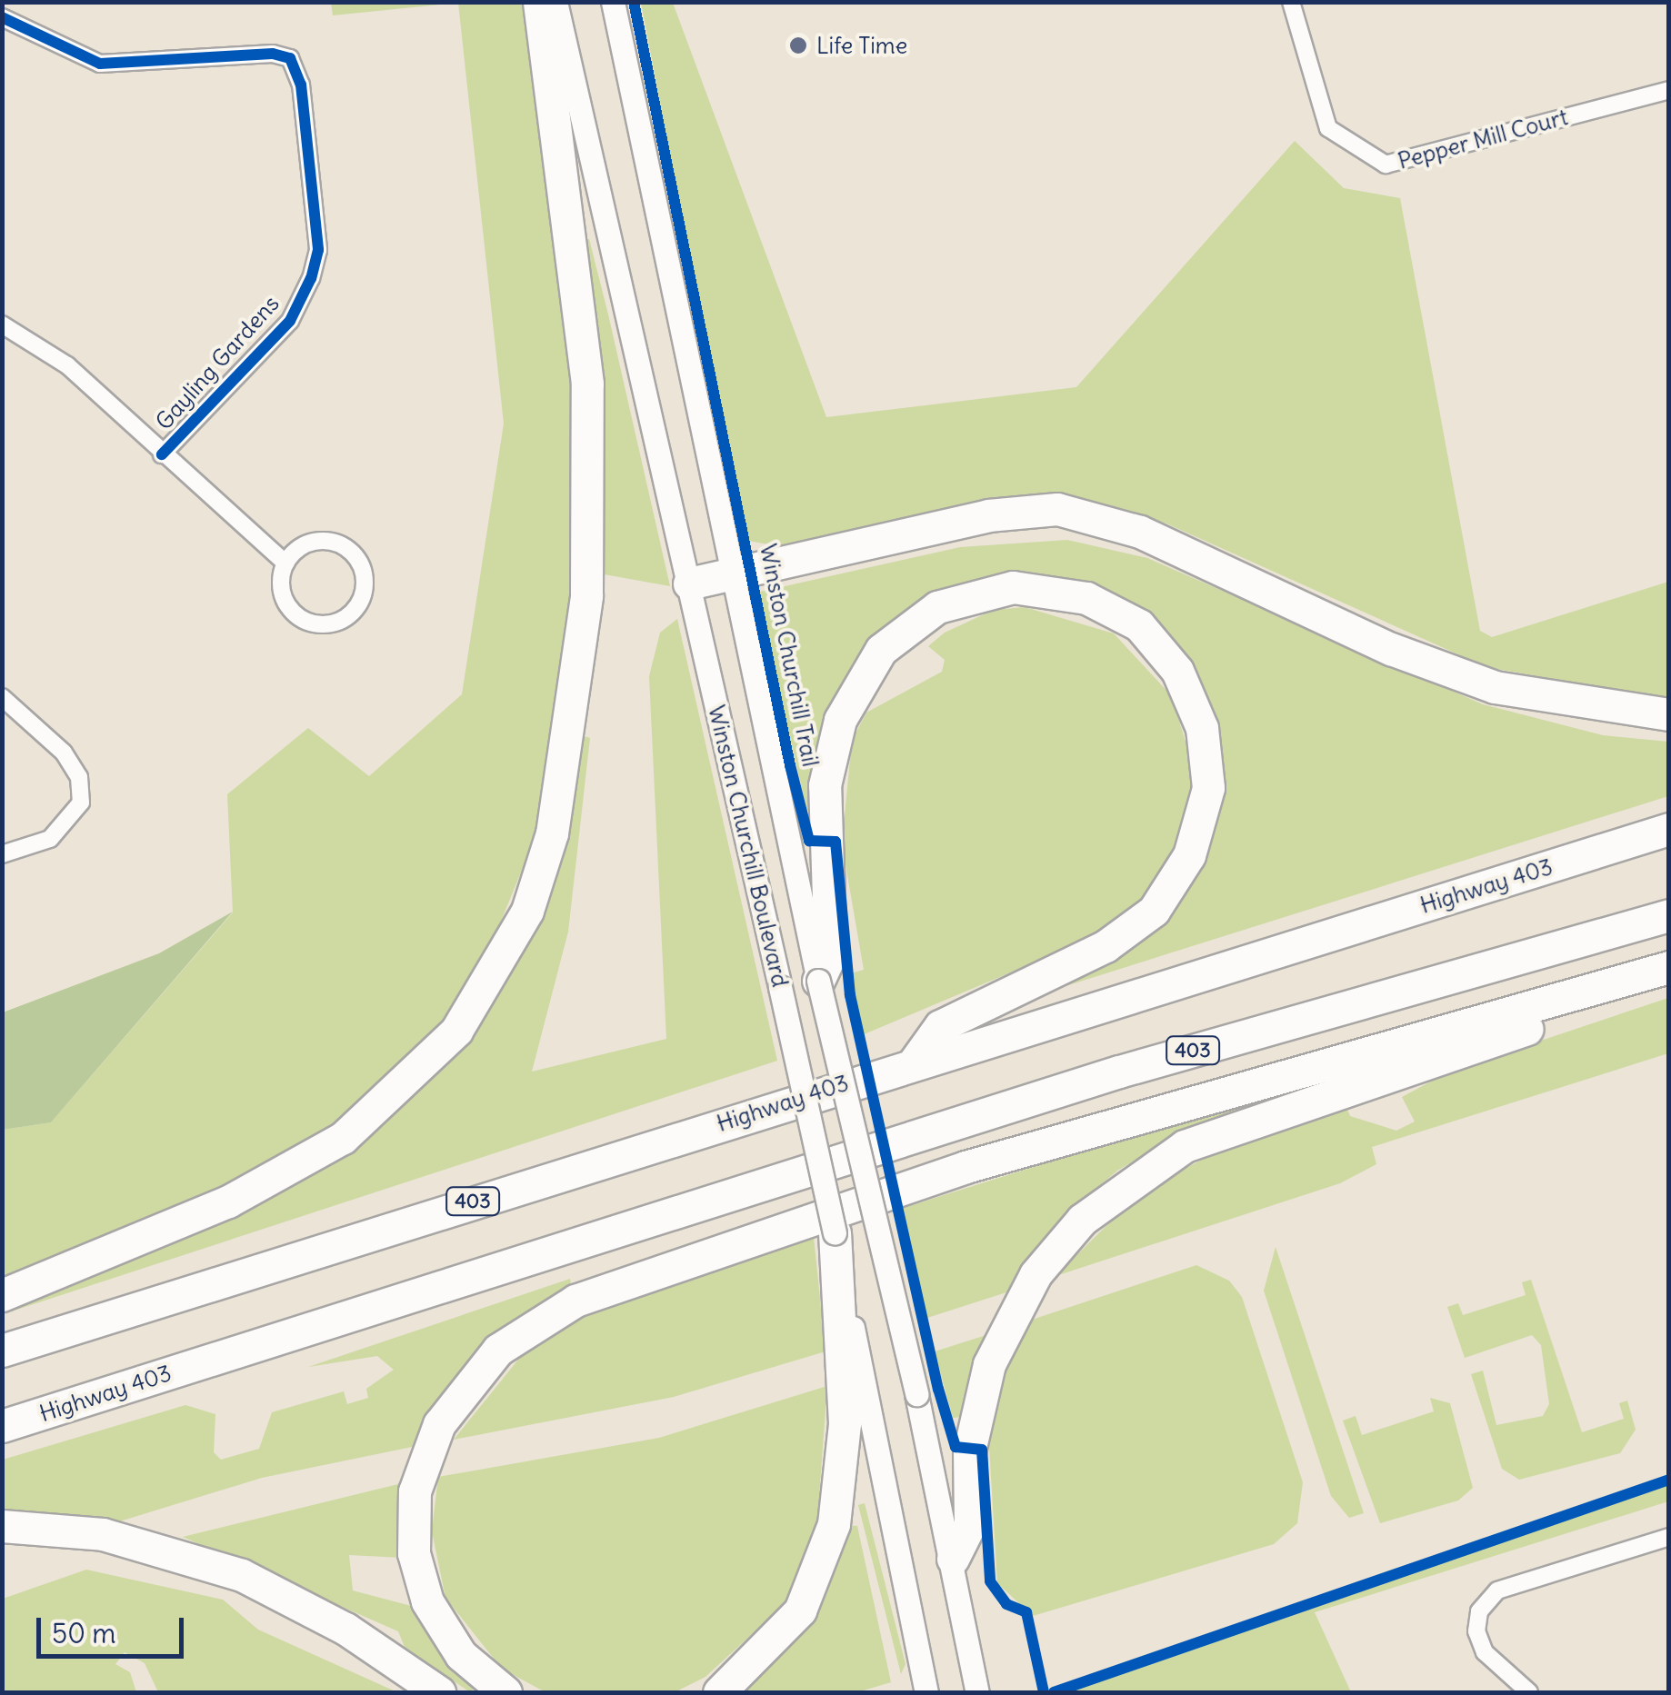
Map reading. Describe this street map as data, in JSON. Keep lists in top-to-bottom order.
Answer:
{
  "streets": {
    "highway": ["Highway 403", "403"],
    "main road": ["Winston Churchill Boulevard"],
    "street": ["Pepper Mill Court", "Gayling Gardens"],
    "cycle path": ["Winston Churchill Trail"]
  },
  "places": ["Life Time"],
  "scale_bar": "50 m"
}
